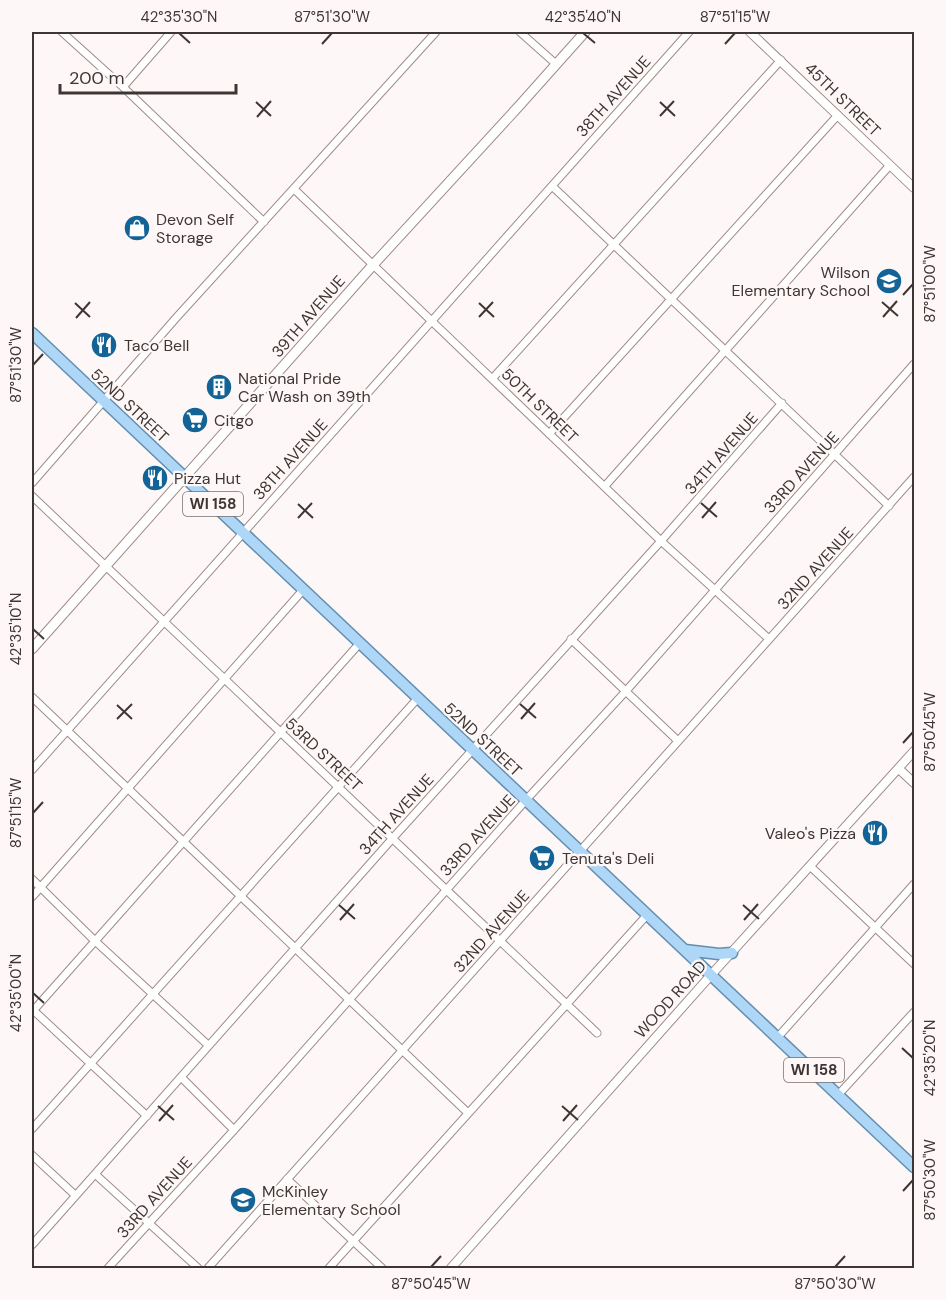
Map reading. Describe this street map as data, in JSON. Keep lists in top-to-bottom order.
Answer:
{
  "streets": {
    "main road": ["39TH AVENUE", "52ND STREET", "WI 158"],
    "street": [
      "38TH AVENUE",
      "45TH STREET",
      "50TH STREET",
      "34TH AVENUE",
      "33RD AVENUE",
      "32ND AVENUE",
      "53RD STREET",
      "WOOD ROAD"
    ]
  },
  "crossings": [
    ["38TH AVENUE", "52ND STREET"],
    ["38TH AVENUE", "50TH STREET"],
    ["38TH AVENUE", "53RD STREET"],
    ["39TH AVENUE", "52ND STREET"],
    ["39TH AVENUE", "50TH STREET"],
    ["39TH AVENUE", "53RD STREET"],
    ["52ND STREET", "34TH AVENUE"],
    ["52ND STREET", "33RD AVENUE"],
    ["52ND STREET", "32ND AVENUE"],
    ["52ND STREET", "WOOD ROAD"],
    ["50TH STREET", "34TH AVENUE"],
    ["50TH STREET", "33RD AVENUE"],
    ["50TH STREET", "32ND AVENUE"],
    ["34TH AVENUE", "53RD STREET"],
    ["33RD AVENUE", "53RD STREET"],
    ["32ND AVENUE", "53RD STREET"]
  ],
  "places": {
    "shop": ["Devon Self Storage"],
    "school or university": ["Wilson Elementary School", "McKinley Elementary School"],
    "restaurant": ["Taco Bell", "Pizza Hut", "Valeo's Pizza"],
    "building": ["National Pride Car Wash on 39th"],
    "supermarket": ["Citgo", "Tenuta's Deli"]
  },
  "scale_bar": "200 m",
  "coordinates": [
    "42°35'30\"N",
    "87°51'30\"W",
    "42°35'40\"N",
    "87°51'15\"W",
    "87°51'00\"W",
    "42°35'10\"N",
    "87°50'45\"W",
    "42°35'00\"N",
    "42°35'20\"N",
    "87°50'30\"W"
  ]
}
